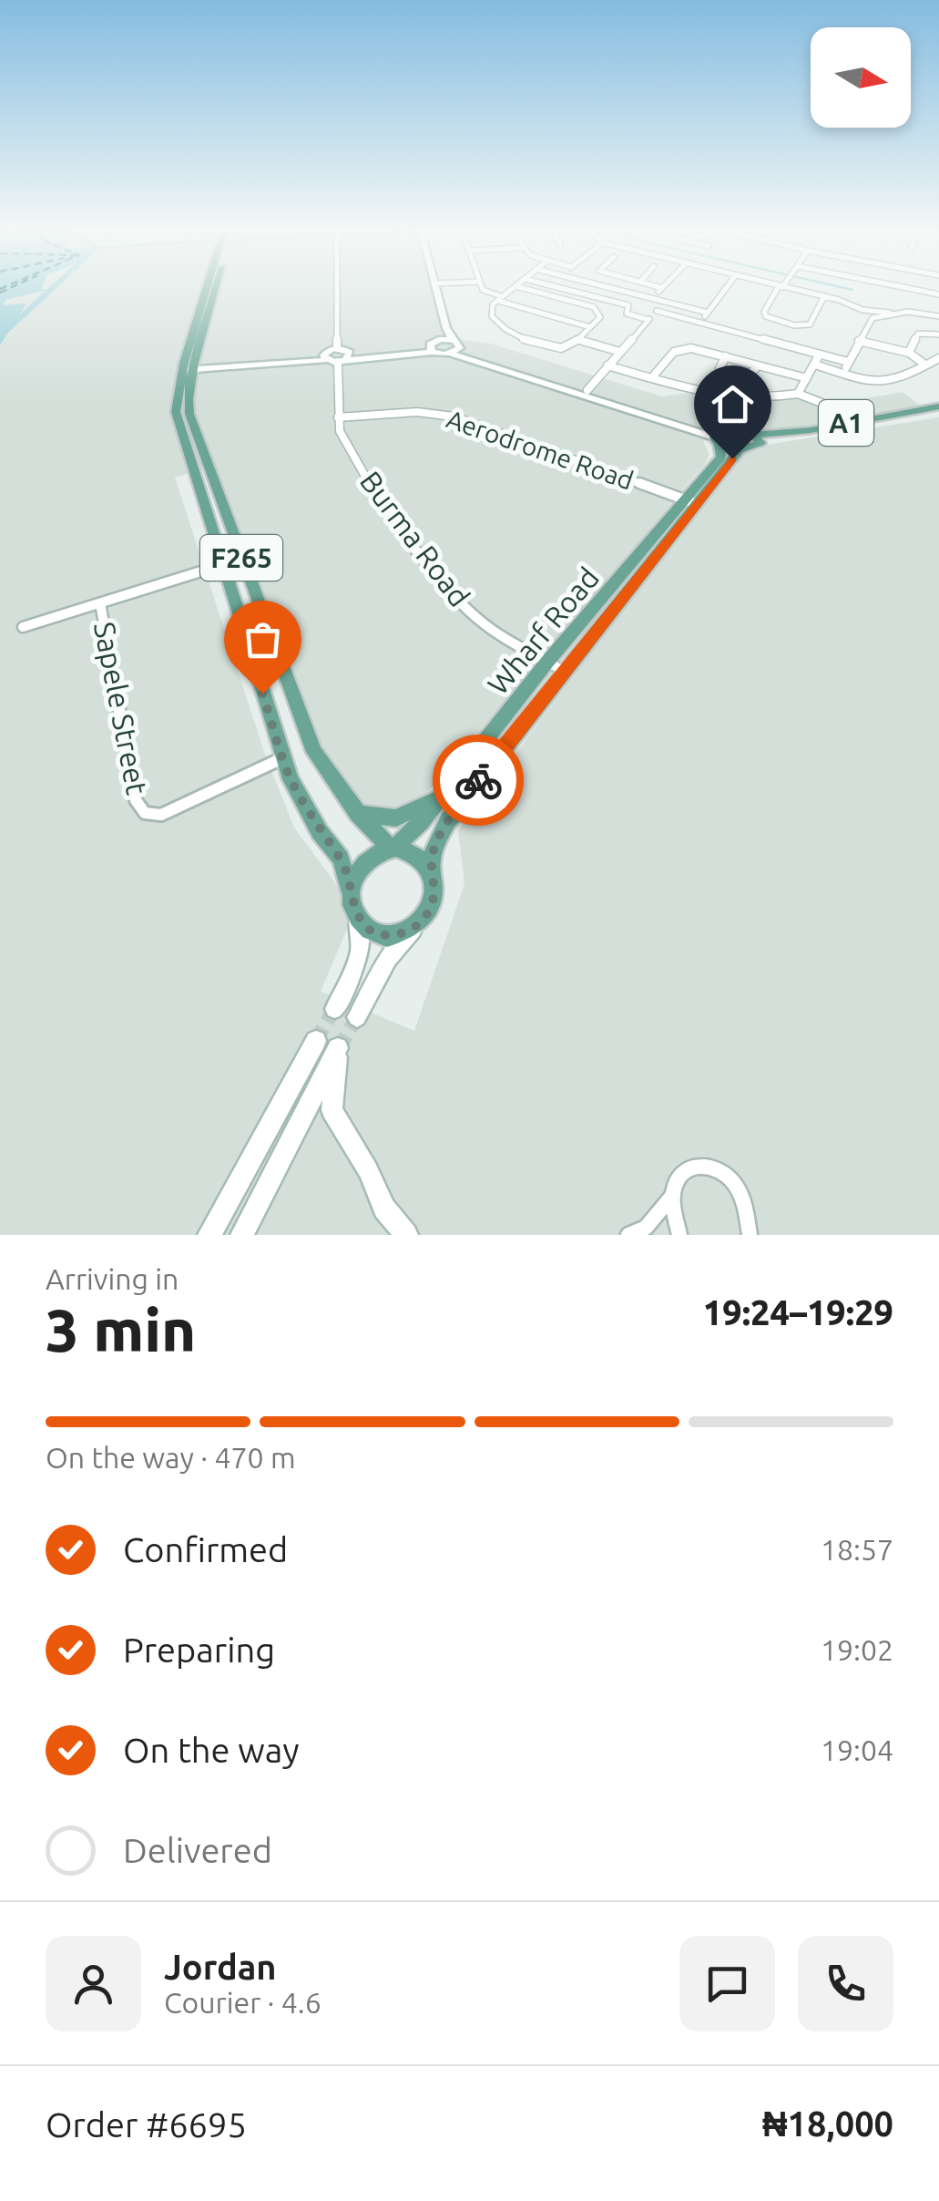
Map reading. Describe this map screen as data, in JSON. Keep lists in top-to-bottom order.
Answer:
{
  "streets": {
    "main road": ["A1", "F265", "Wharf Road"],
    "street": ["Aerodrome Road", "Burma Road", "Sapele Street"]
  },
  "crossings": [
    ["Aerodrome Road", "Burma Road"],
    ["Aerodrome Road", "Wharf Road"],
    ["Burma Road", "Wharf Road"],
    ["F265", "Wharf Road"],
    ["F265", "Sapele Street"]
  ],
  "north": "right",
  "page": {
    "heading": ["3 min", "Arriving in", "19:24–19:29"],
    "panel": [
      "Jordan",
      "Courier · 4.6",
      "Order #6695",
      "₦18,000"
    ],
    "bar": "On the way · 470 m",
    "list": [
      ["Confirmed", "18:57"],
      ["Preparing", "19:02"],
      ["On the way", "19:04"],
      "Delivered"
    ]
  }
}
